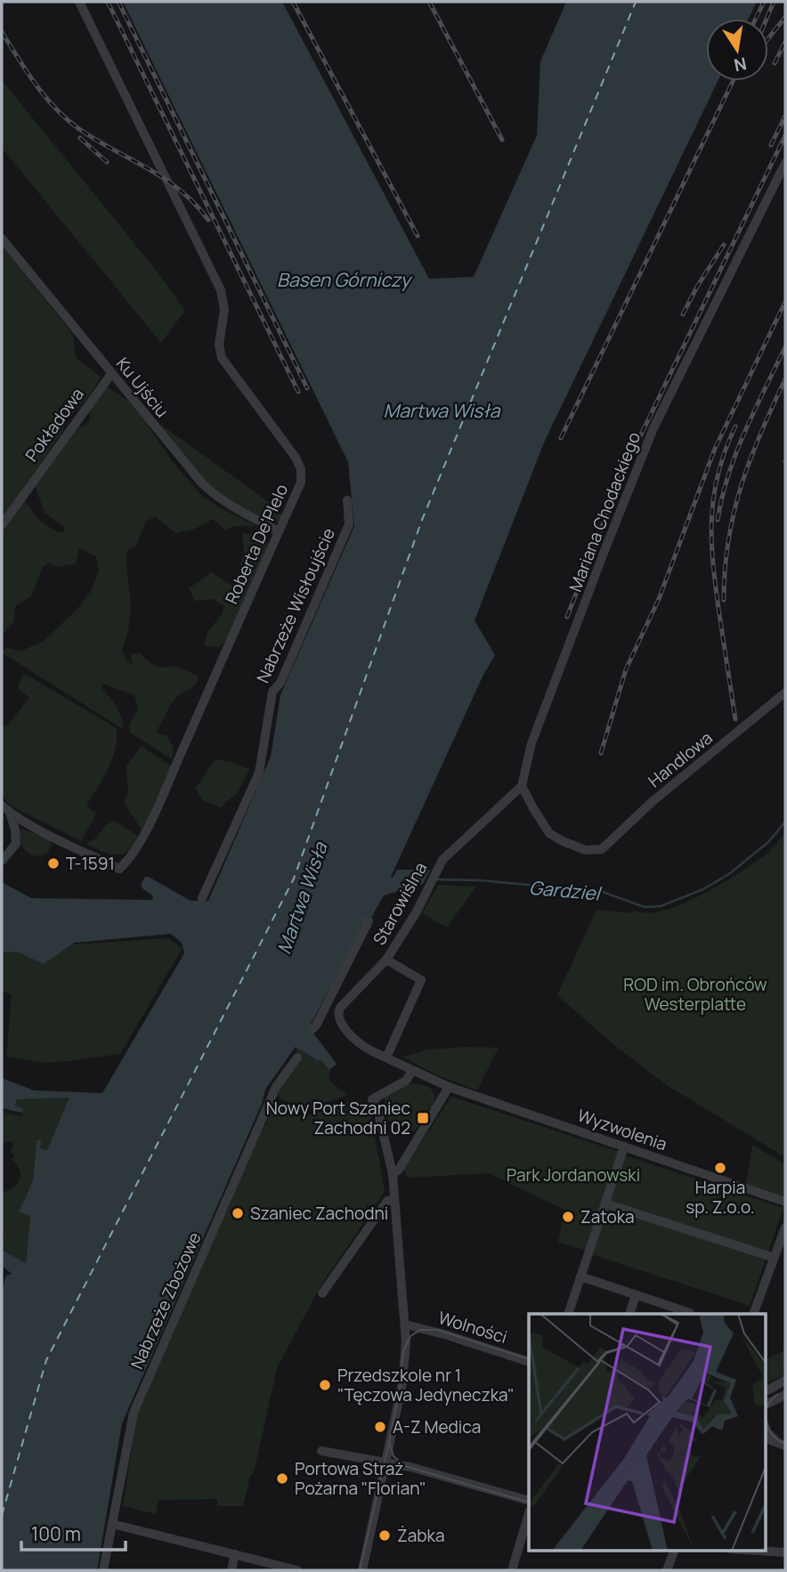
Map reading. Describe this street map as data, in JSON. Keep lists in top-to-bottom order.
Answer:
{
  "streets": {
    "street": [
      "Ku Ujściu",
      "Pokładowa",
      "Mariana Chodackiego",
      "Roberta De'Plelo",
      "Nabrzeże Wisłoujście",
      "Handlowa",
      "Starowiślna",
      "Wyzwolenia",
      "Nabrzeże Zbożowe",
      "Wolności"
    ]
  },
  "crossings": [
    ["Ku Ujściu", "Pokładowa"],
    ["Ku Ujściu", "Roberta De'Plelo"],
    ["Mariana Chodackiego", "Handlowa"],
    ["Mariana Chodackiego", "Starowiślna"],
    ["Handlowa", "Starowiślna"],
    ["Starowiślna", "Wyzwolenia"]
  ],
  "water": ["Basen Górniczy", "Martwa Wisła", "Gardziel"],
  "parks": ["ROD im. Obrońców Westerplatte", "Park Jordanowski"],
  "places": {
    "other": [
      "T-1591",
      "Harpia sp. Z.o.o.",
      "Szaniec Zachodni",
      "Zatoka",
      "Przedszkole nr 1 \"Tęczowa Jedyneczka\"",
      "A-Z Medica",
      "Portowa Straż Pożarna \"Florian\"",
      "Żabka"
    ],
    "transit": ["Nowy Port Szaniec Zachodni 02"]
  },
  "scale_bar": "100 m",
  "north": "bottom"
}
